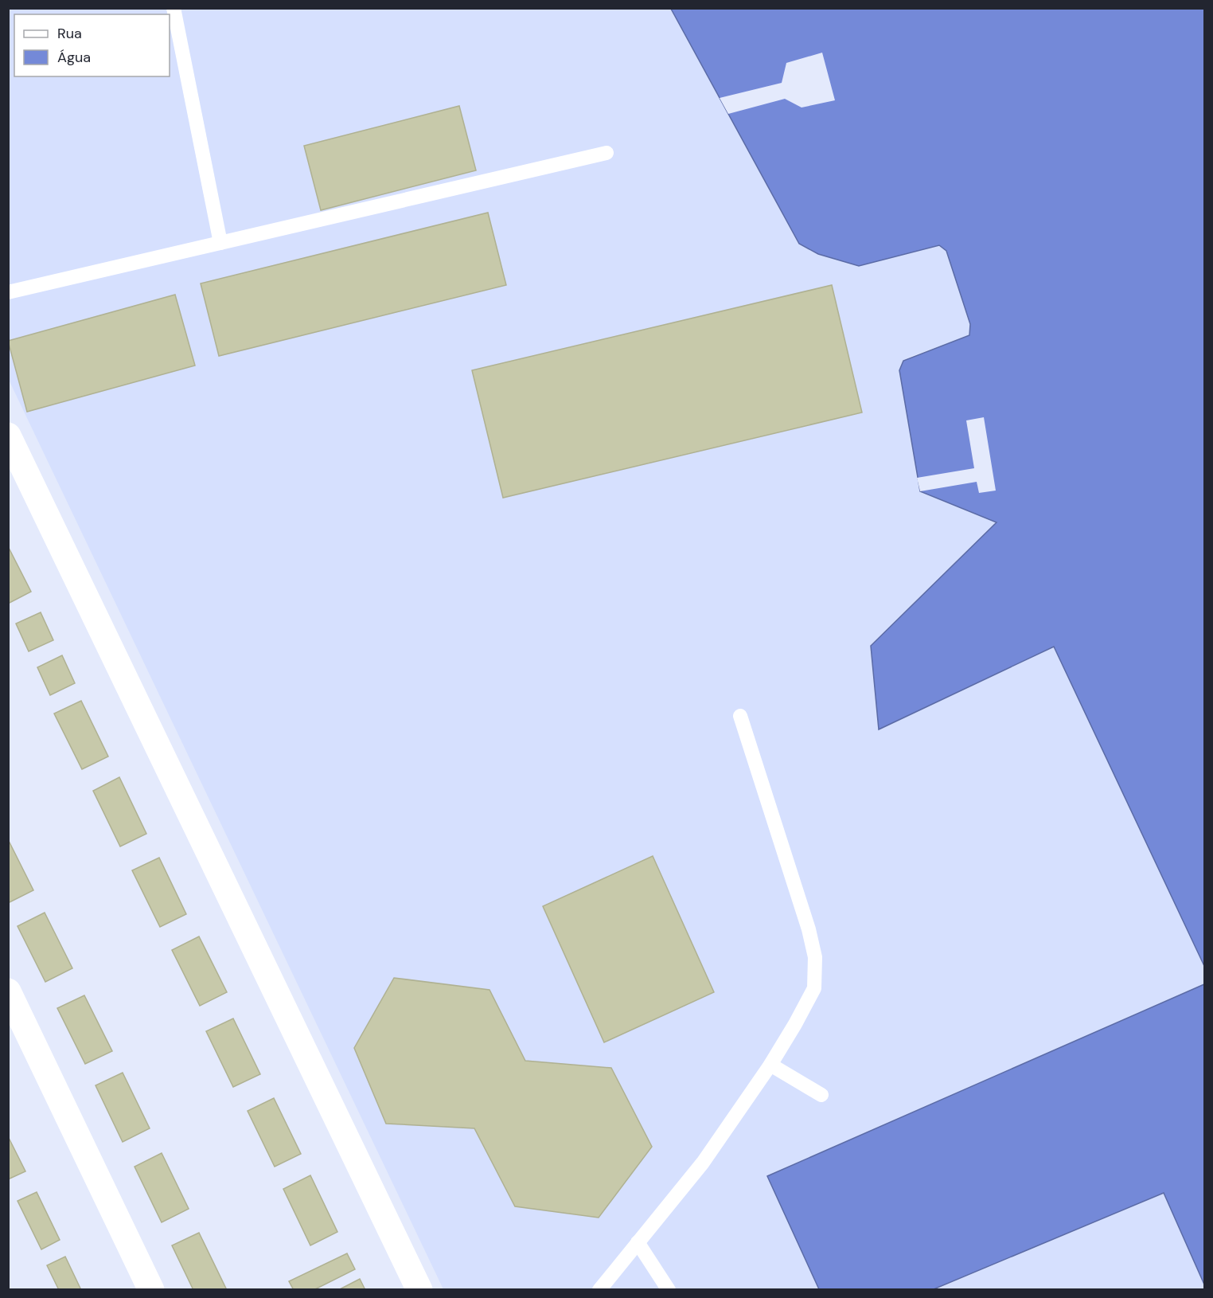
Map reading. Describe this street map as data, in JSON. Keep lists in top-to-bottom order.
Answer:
{
  "legend": ["Rua", "Água"]
}
